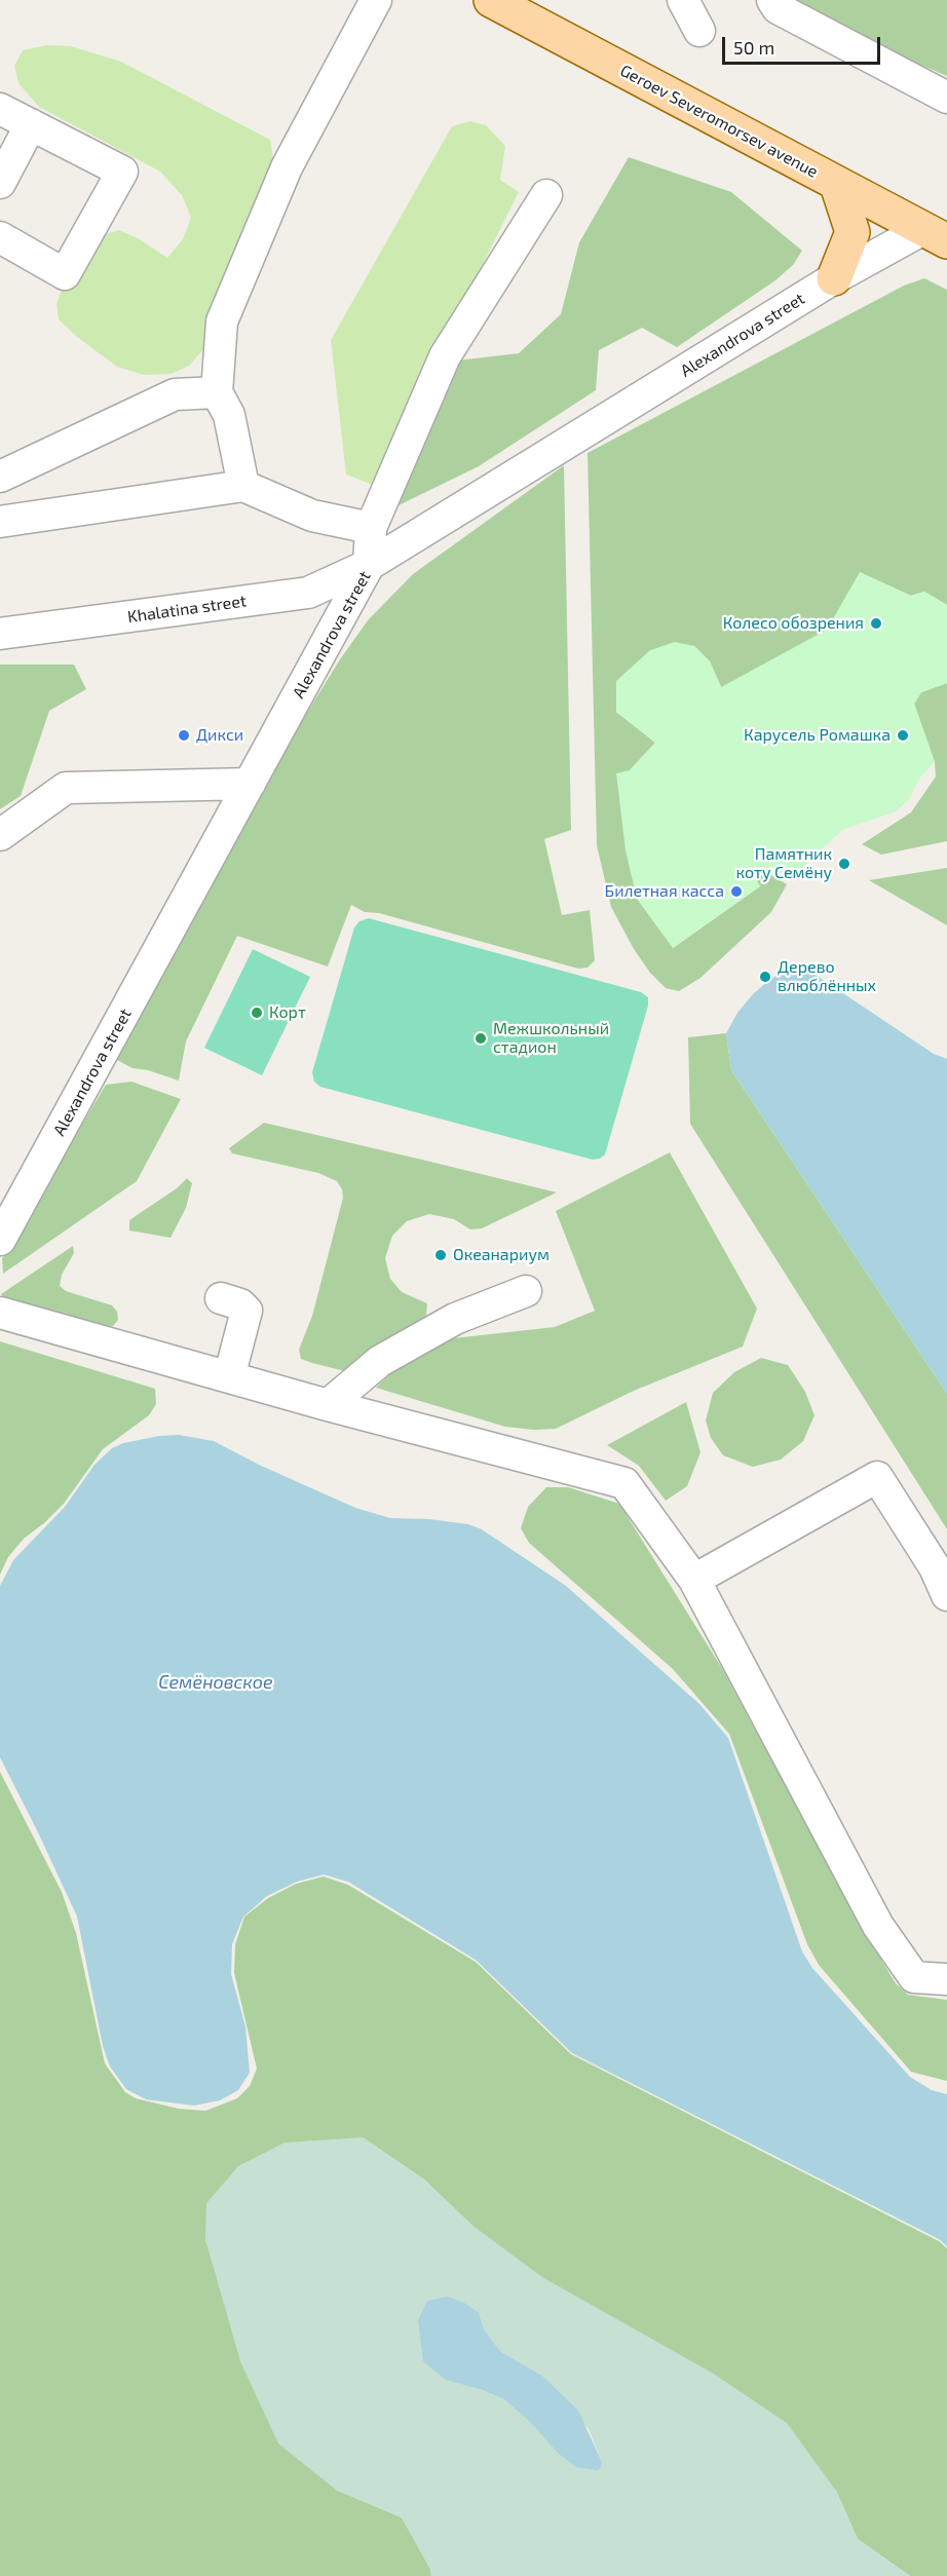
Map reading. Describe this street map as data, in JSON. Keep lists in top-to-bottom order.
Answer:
{
  "streets": {
    "main road": ["Geroev Severomorsev avenue"],
    "street": ["Alexandrova street", "Khalatina street"]
  },
  "crossings": [
    ["Geroev Severomorsev avenue", "Alexandrova street"],
    ["Alexandrova street", "Khalatina street"]
  ],
  "water": ["Семёновское"],
  "places": [
    "Колесо обозрения",
    "Дикси",
    "Карусель Ромашка",
    "Памятник коту Семёну",
    "Билетная касса",
    "Дерево влюблённых",
    "Корт",
    "Межшкольный стадион",
    "Океанариум"
  ],
  "scale_bar": "50 m"
}
